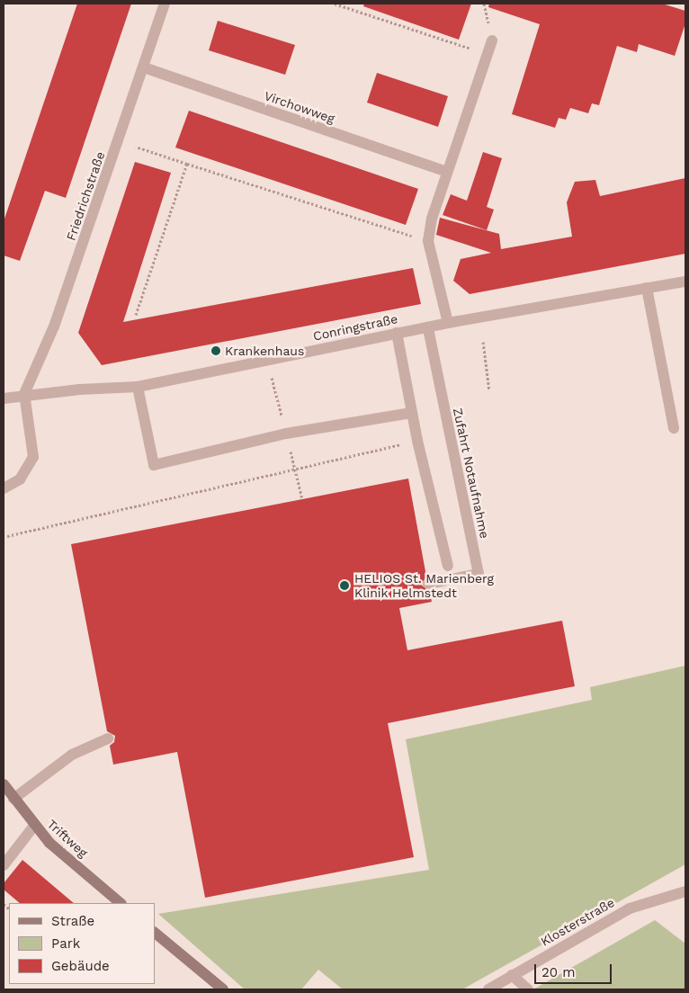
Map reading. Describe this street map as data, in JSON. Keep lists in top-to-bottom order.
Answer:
{
  "streets": {
    "main road": ["Triftweg"],
    "street": [
      "Virchowweg",
      "Friedrichstraße",
      "Conringstraße",
      "Zufahrt Notaufnahme",
      "Klosterstraße"
    ]
  },
  "crossings": [
    ["Virchowweg", "Friedrichstraße"],
    ["Friedrichstraße", "Conringstraße"],
    ["Conringstraße", "Zufahrt Notaufnahme"]
  ],
  "places": ["Krankenhaus", "HELIOS St. Marienberg Klinik Helmstedt"],
  "legend": ["Straße", "Park", "Gebäude"],
  "scale_bar": "20 m"
}
